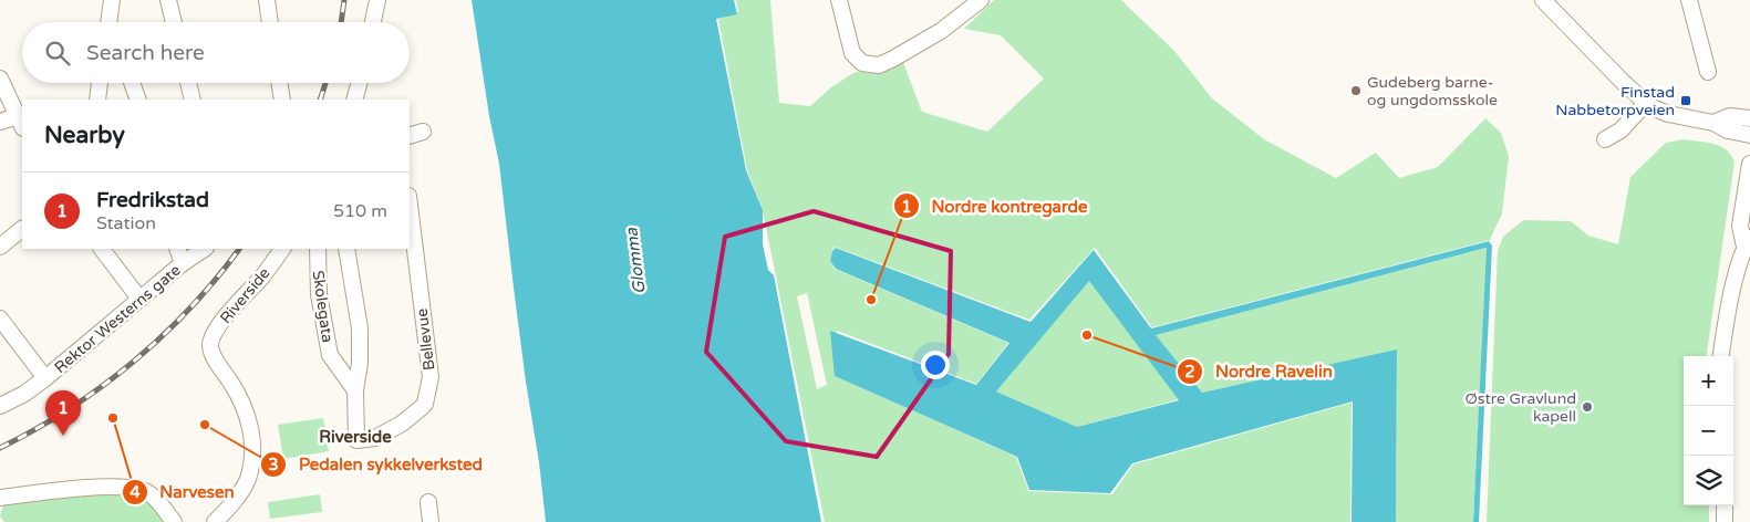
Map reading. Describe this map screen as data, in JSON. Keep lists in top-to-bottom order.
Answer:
{
  "streets": {
    "street": [
      "Riverside",
      "Skolegata",
      "Rektor Westerns gate",
      "Bellevue"
    ]
  },
  "crossings": [
    ["Skolegata", "Bellevue"]
  ],
  "districts": ["Riverside"],
  "water": ["Glomma"],
  "places": {
    "other": [
      "Gudeberg barne- og ungdomsskole",
      "Nordre kontregarde",
      "Nordre Ravelin",
      "Østre Gravlund kapell",
      "Narvesen",
      "Pedalen sykkelverksted"
    ],
    "transit": ["Finstad Nabbetorpveien"]
  },
  "page": {
    "search": "Search here",
    "heading": "Nearby",
    "list": [
      {
        "mark": "1",
        "name": "Fredrikstad",
        "note": "Station",
        "value": "510 m"
      }
    ],
    "map_buttons": ["+", "−"],
    "pins": "1"
  }
}
